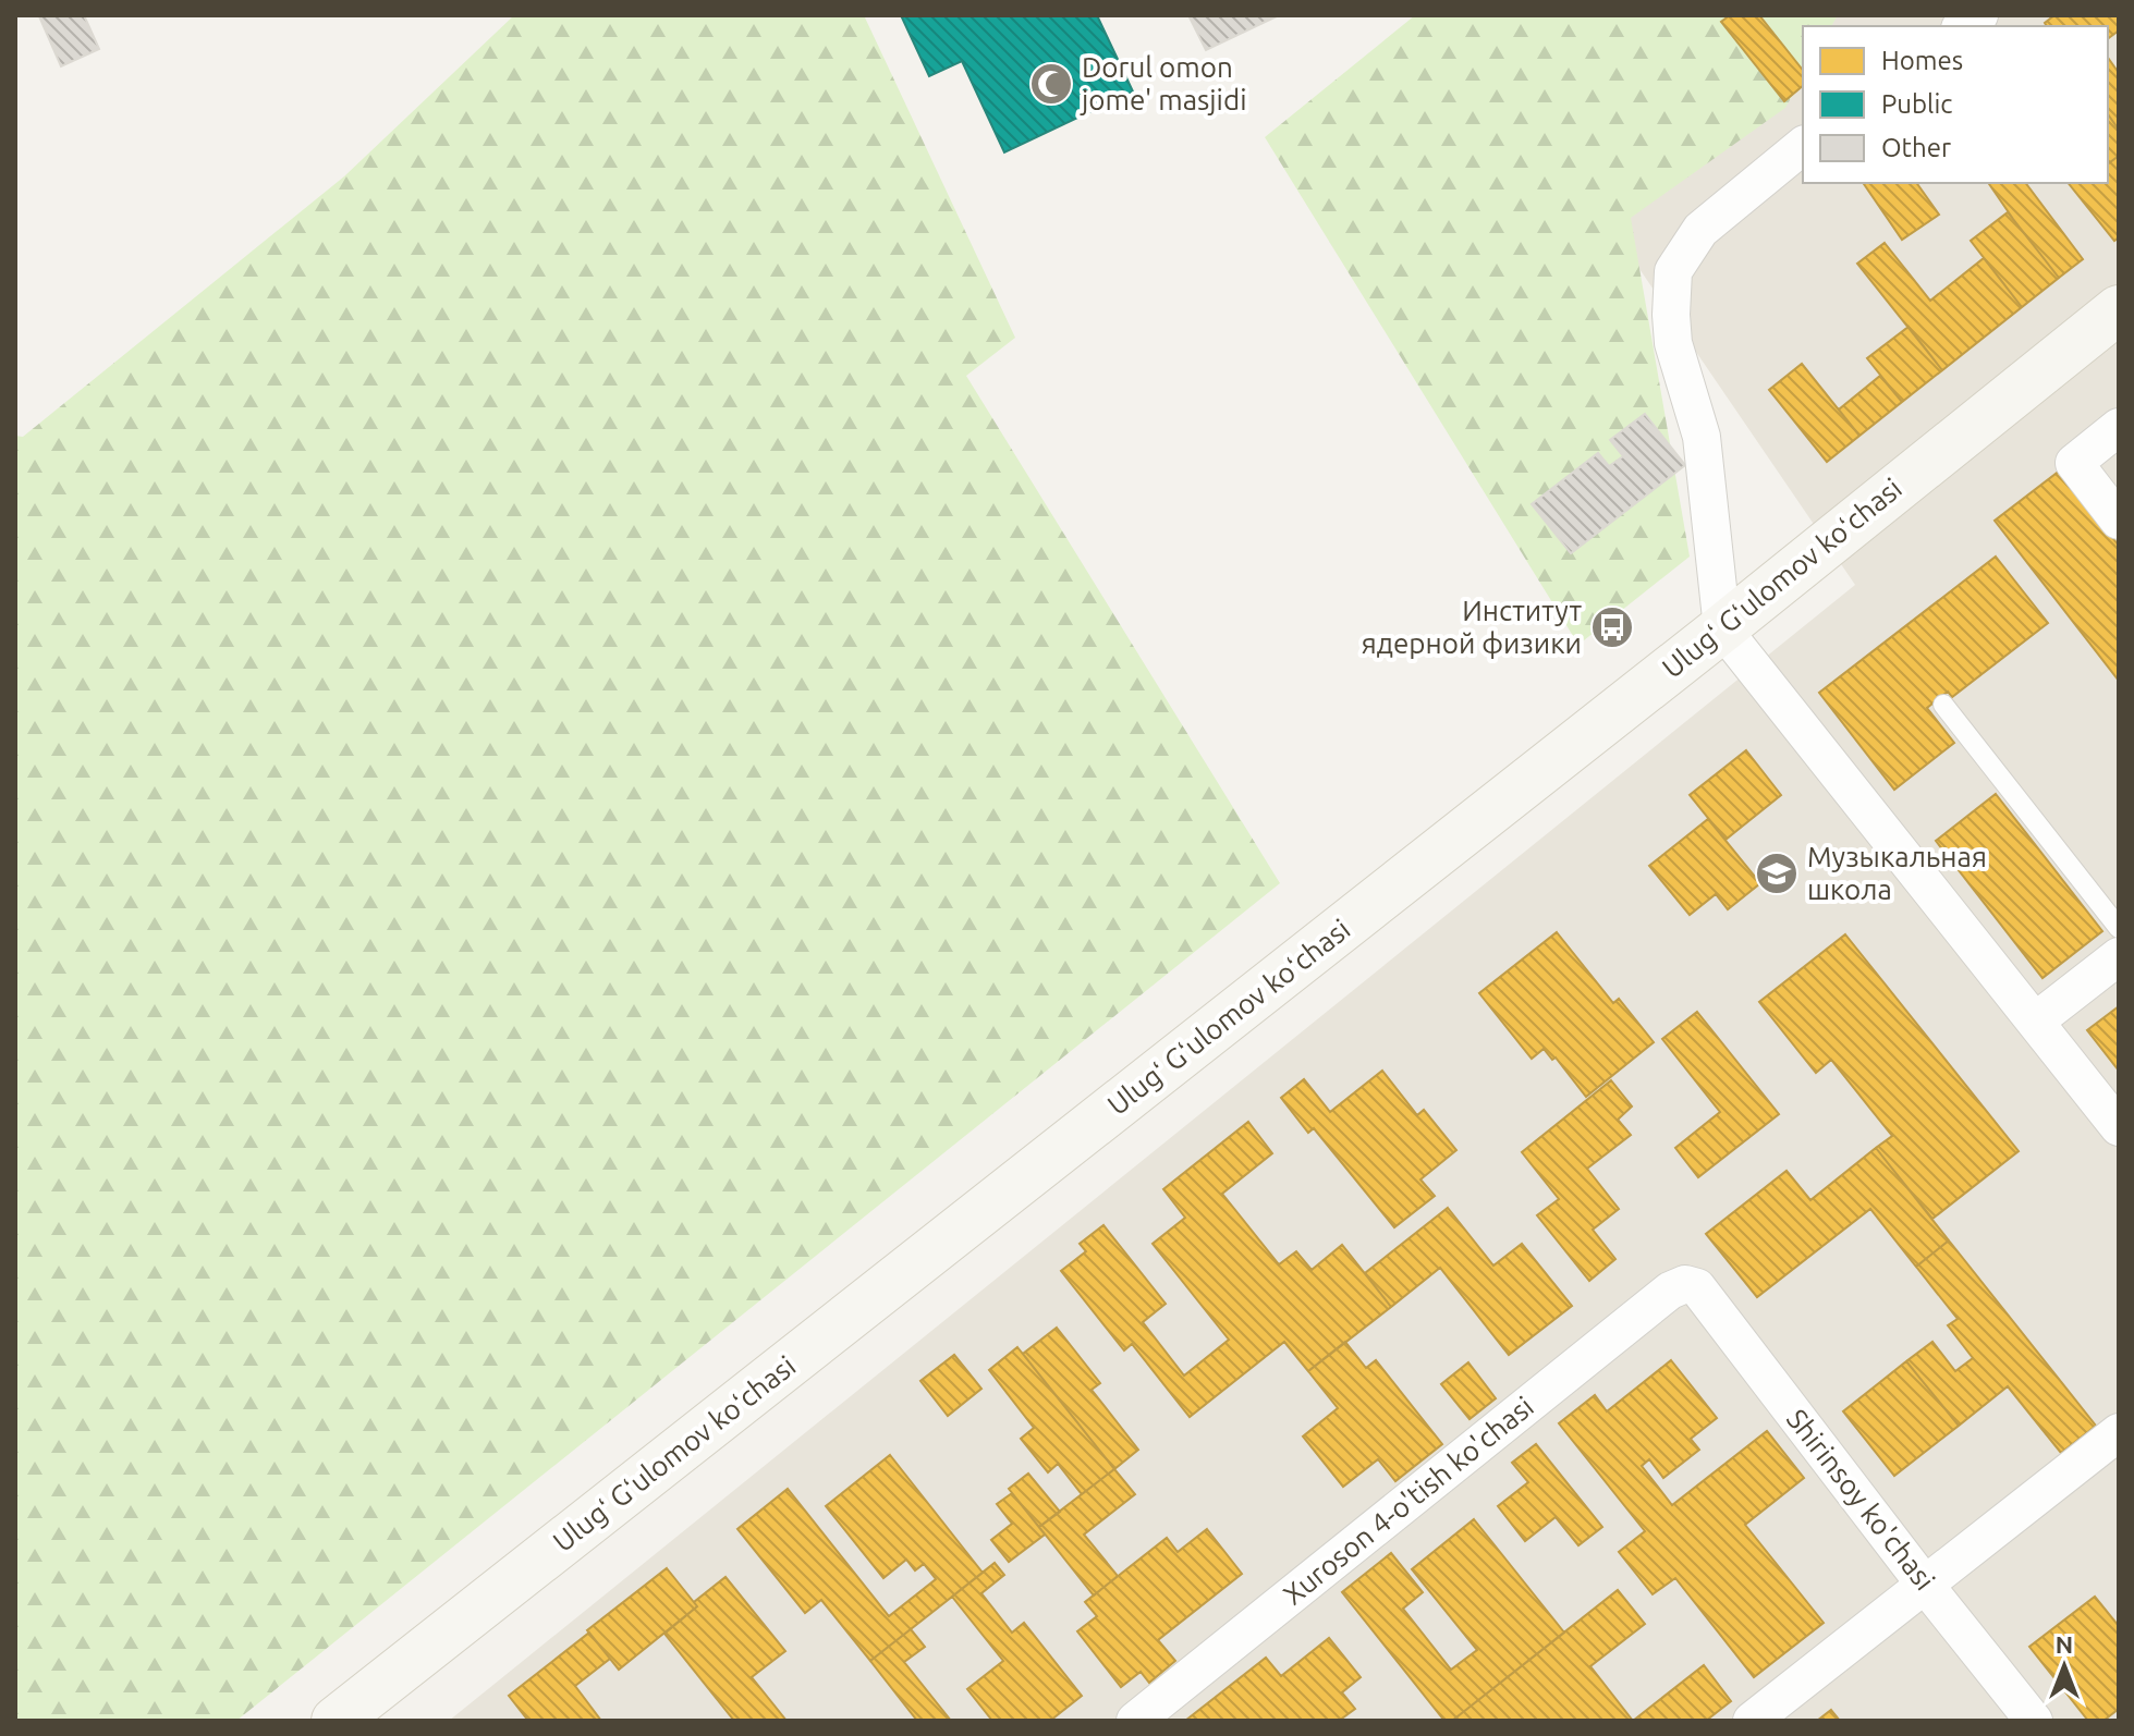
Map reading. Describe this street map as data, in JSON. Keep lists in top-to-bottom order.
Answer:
{
  "streets": {
    "main road": ["Ulugʻ Gʻulomov koʻchasi"],
    "street": ["Shirinsoy ko'chasi", "Xuroson 4-o'tish ko'chasi"]
  },
  "crossings": [
    ["Shirinsoy ko'chasi", "Xuroson 4-o'tish ko'chasi"]
  ],
  "places": {
    "mosque": ["Dorul omon jome' masjidi"],
    "bus stop": ["Институт ядерной физики"],
    "school or university": ["Музыкальная школа"]
  },
  "legend": ["Homes", "Public", "Other"],
  "north": "top"
}
